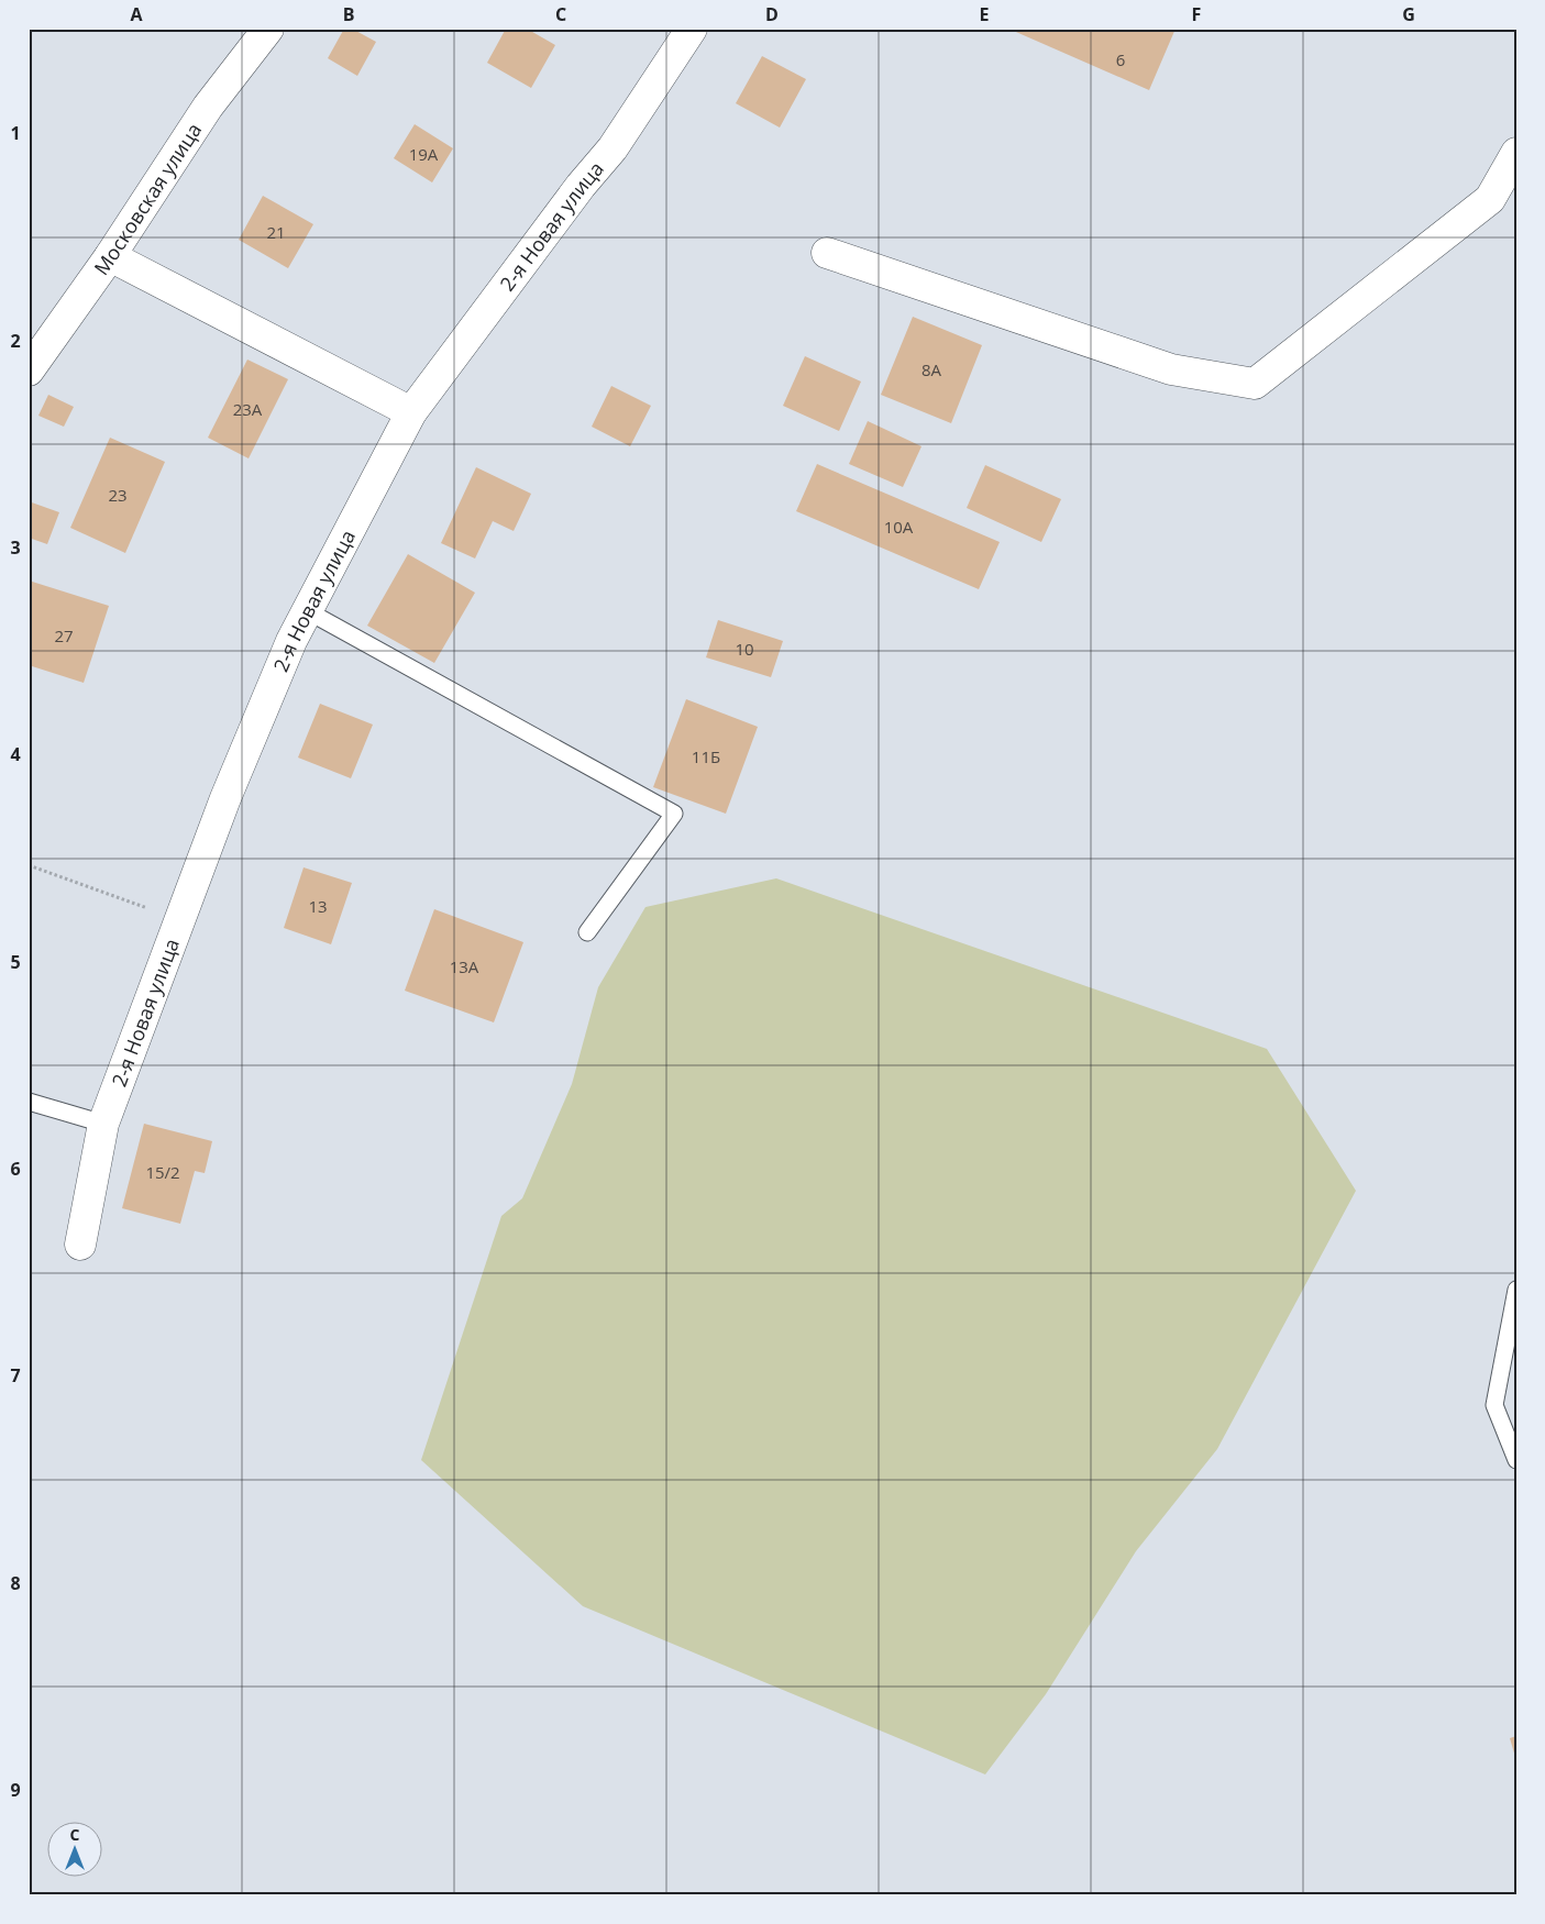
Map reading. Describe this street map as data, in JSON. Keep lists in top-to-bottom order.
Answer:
{
  "streets": {
    "street": ["Московская улица", "2-я Новая улица"]
  },
  "house_numbers": [
    "6",
    "19А",
    "21",
    "8А",
    "23А",
    "23",
    "10А",
    "27",
    "10",
    "11Б",
    "13",
    "13А",
    "15/2"
  ],
  "north": "top",
  "grid": {
    "columns": [
      "A",
      "B",
      "C",
      "D",
      "E",
      "F",
      "G"
    ],
    "rows": [
      "1",
      "2",
      "3",
      "4",
      "5",
      "6",
      "7",
      "8",
      "9"
    ]
  }
}
